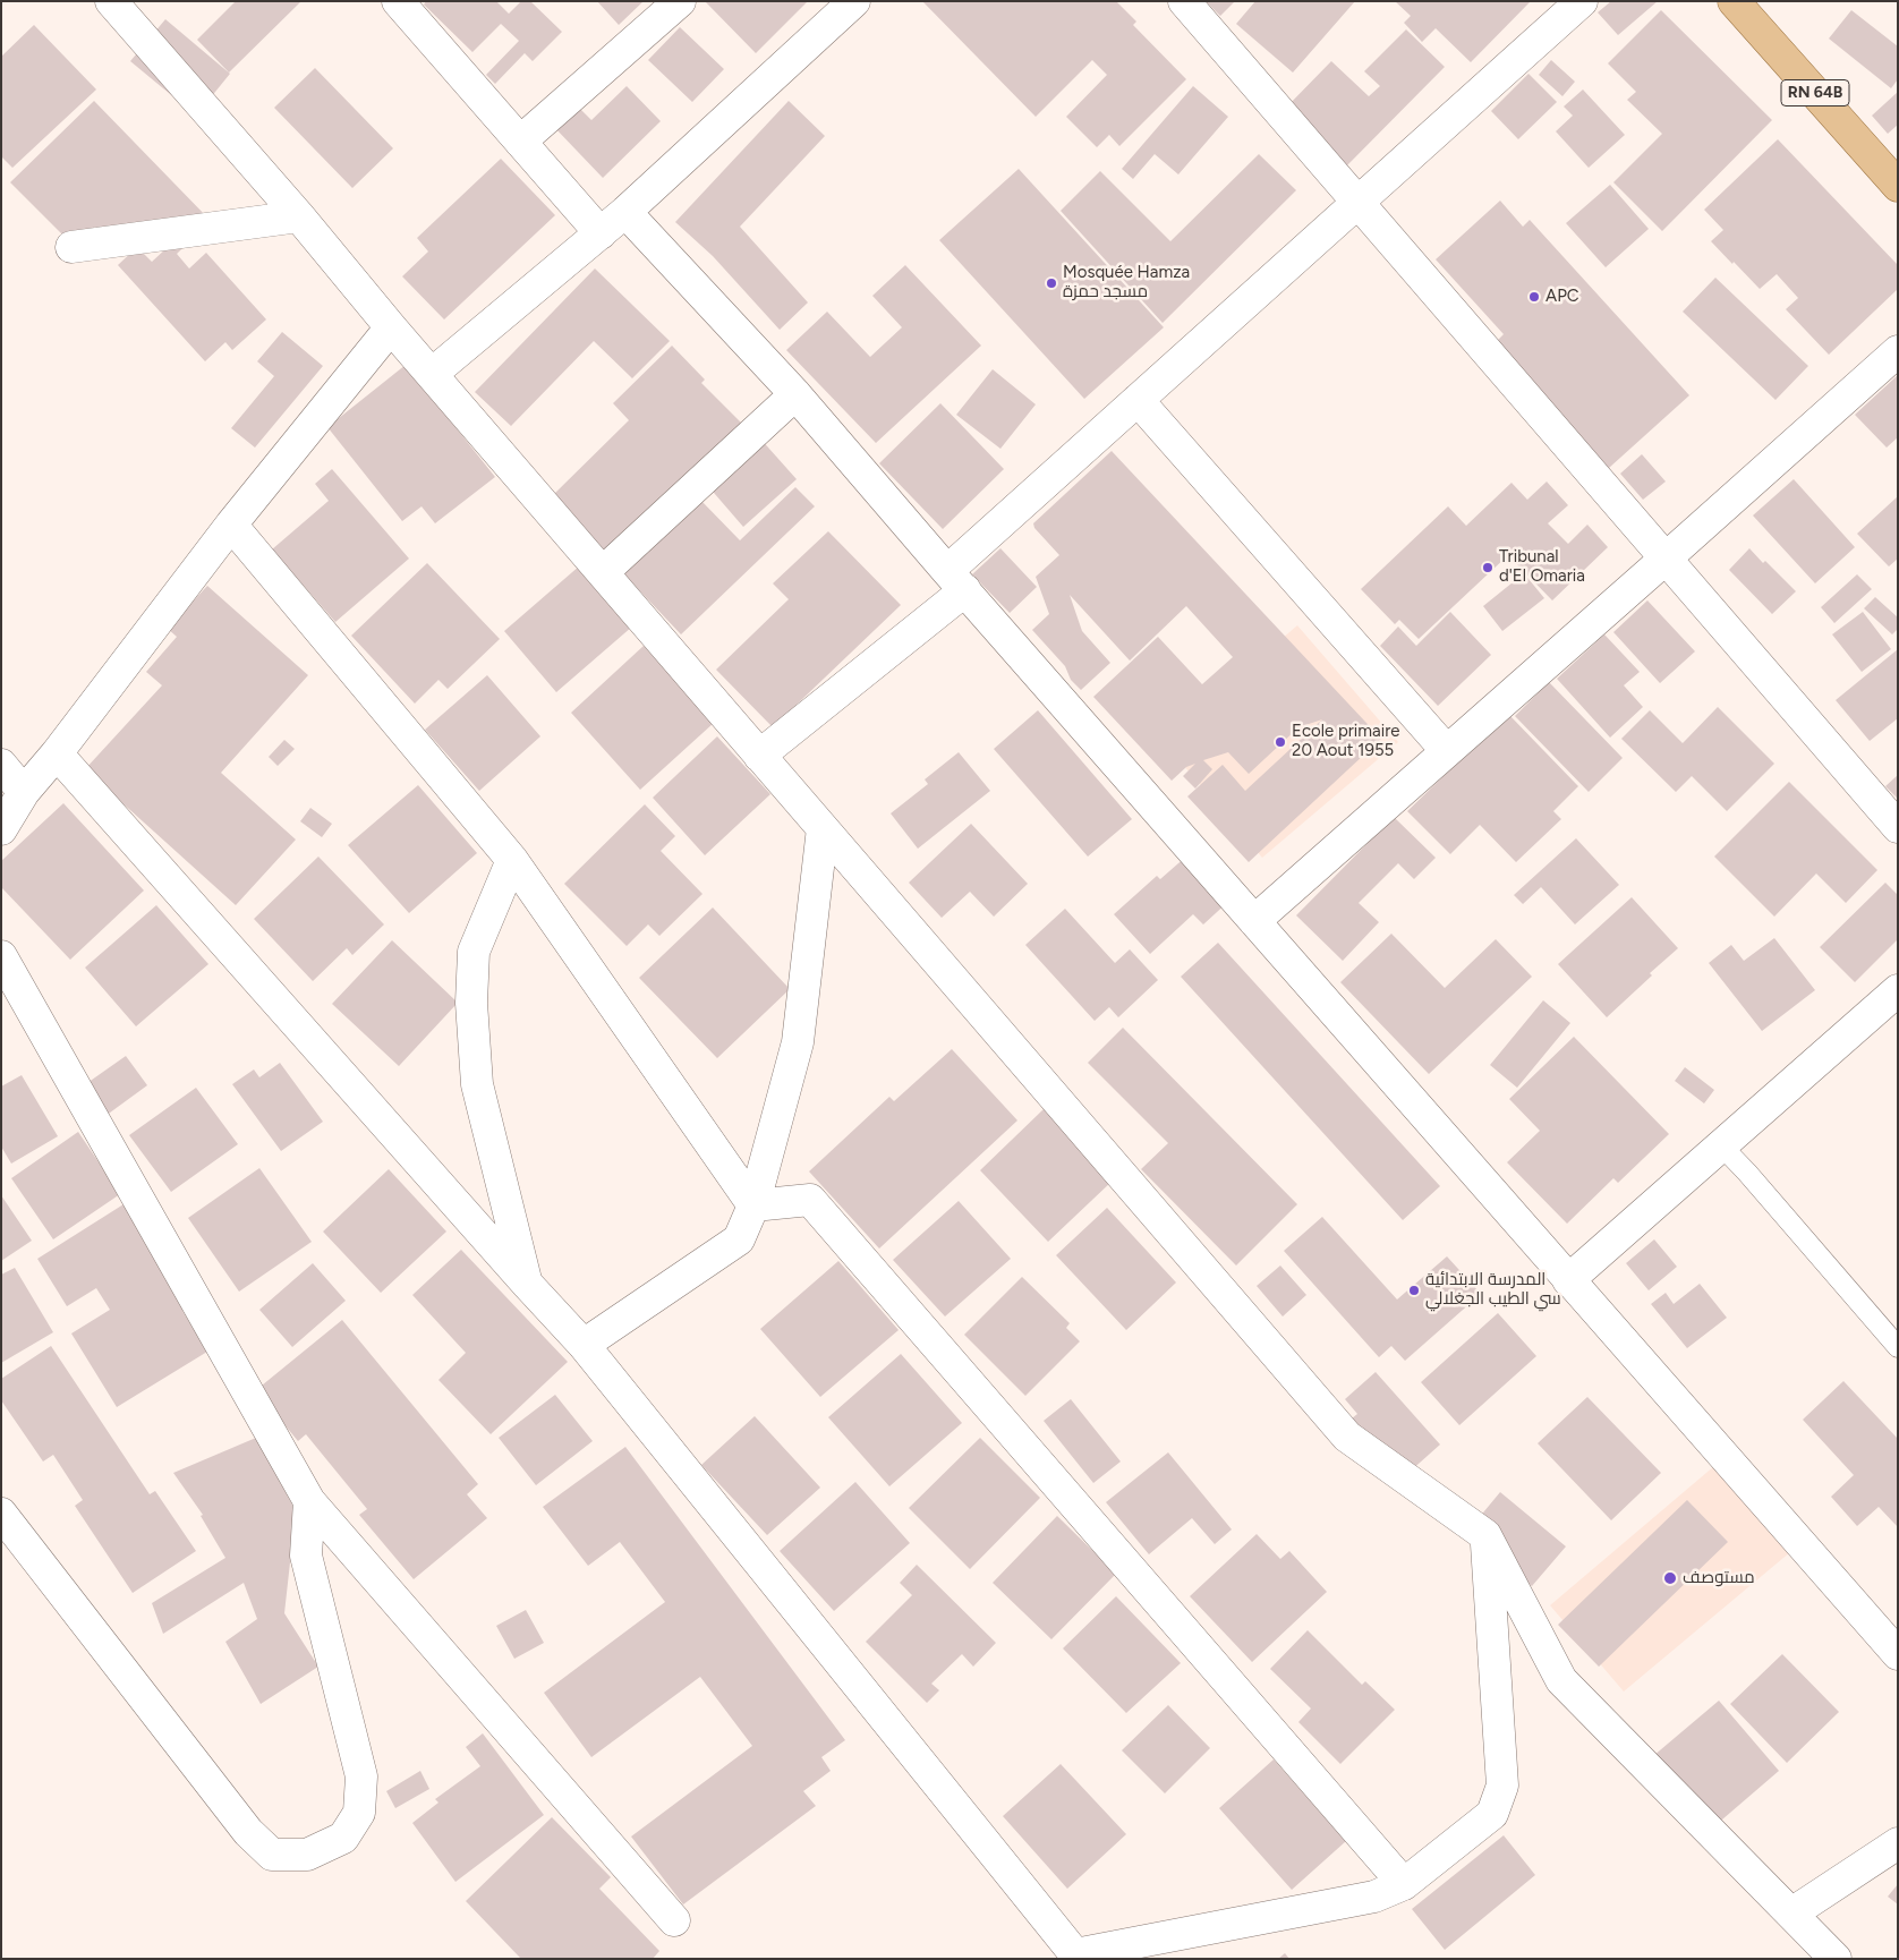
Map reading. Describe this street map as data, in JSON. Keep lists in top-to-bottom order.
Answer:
{
  "streets": {
    "main road": ["RN 64B"]
  },
  "places": [
    "Mosquée Hamza مسجد حمزة",
    "APC",
    "Tribunal d'El Omaria",
    "Ecole primaire 20 Aout 1955",
    "المدرسة الابتدائية سي الطيب الجغلالي",
    "مستوصف"
  ]
}
